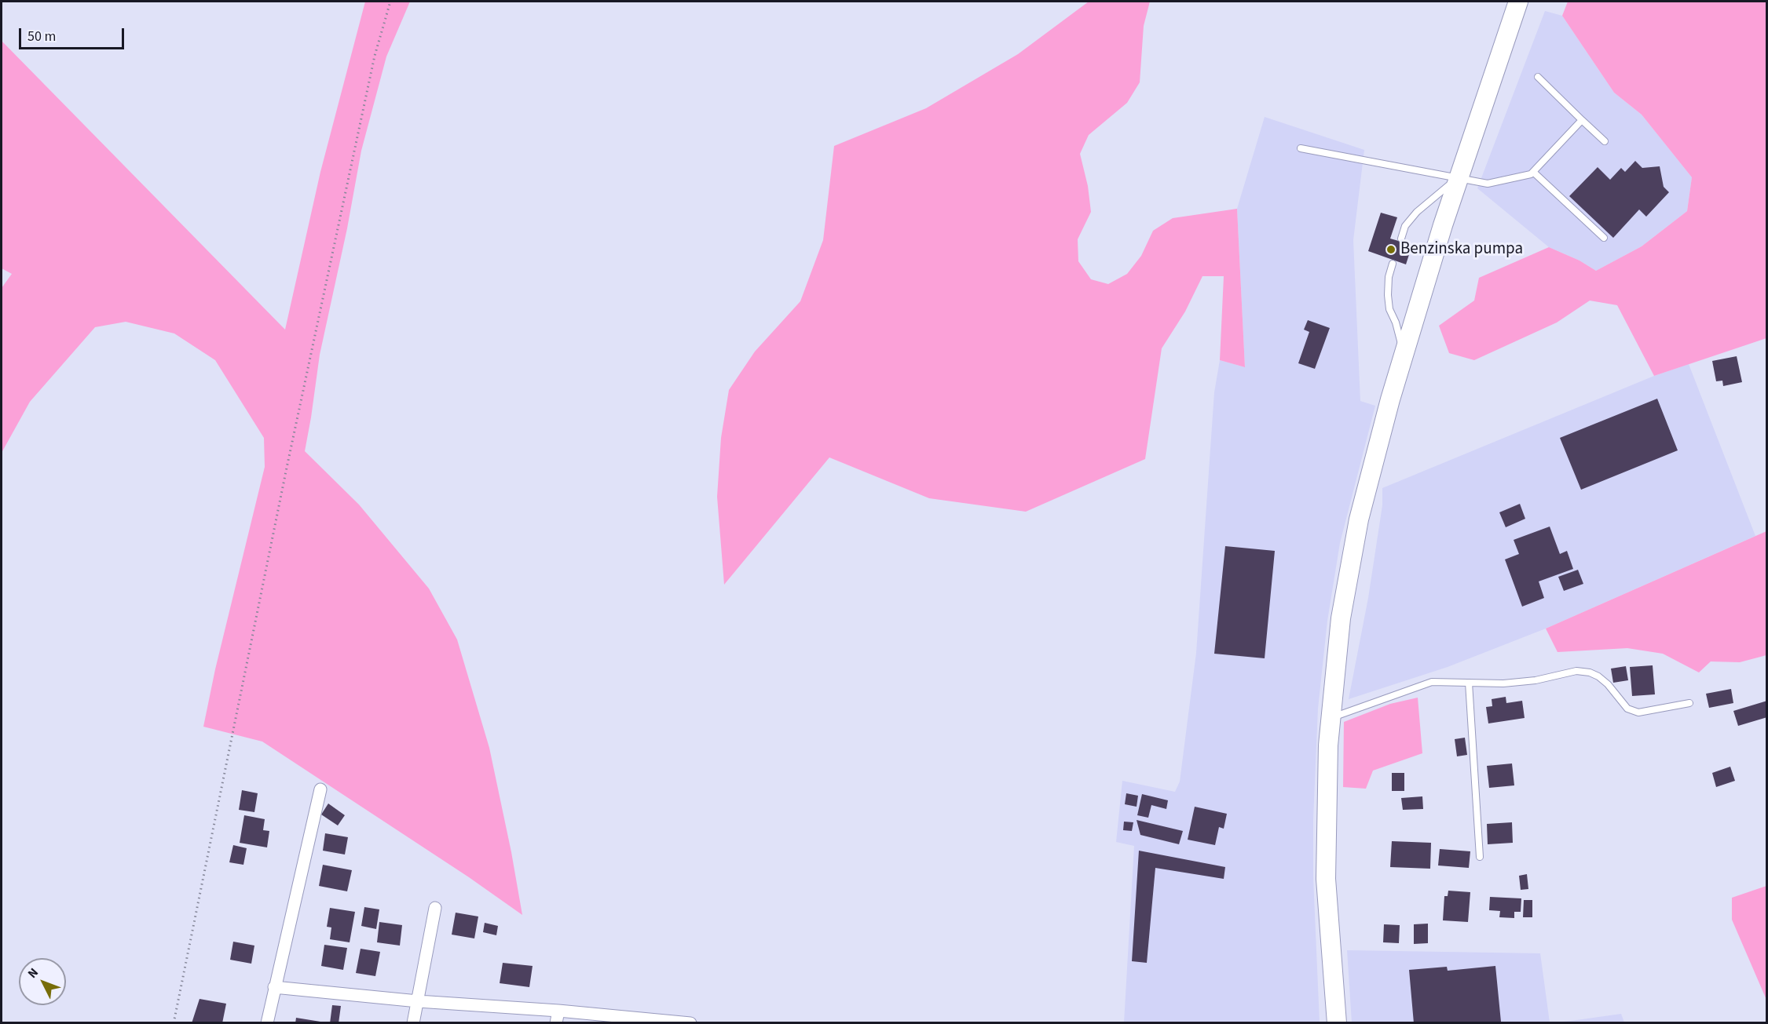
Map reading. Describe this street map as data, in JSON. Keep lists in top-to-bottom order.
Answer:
{
  "places": ["Benzinska pumpa"],
  "scale_bar": "50 m",
  "north": "top left"
}
